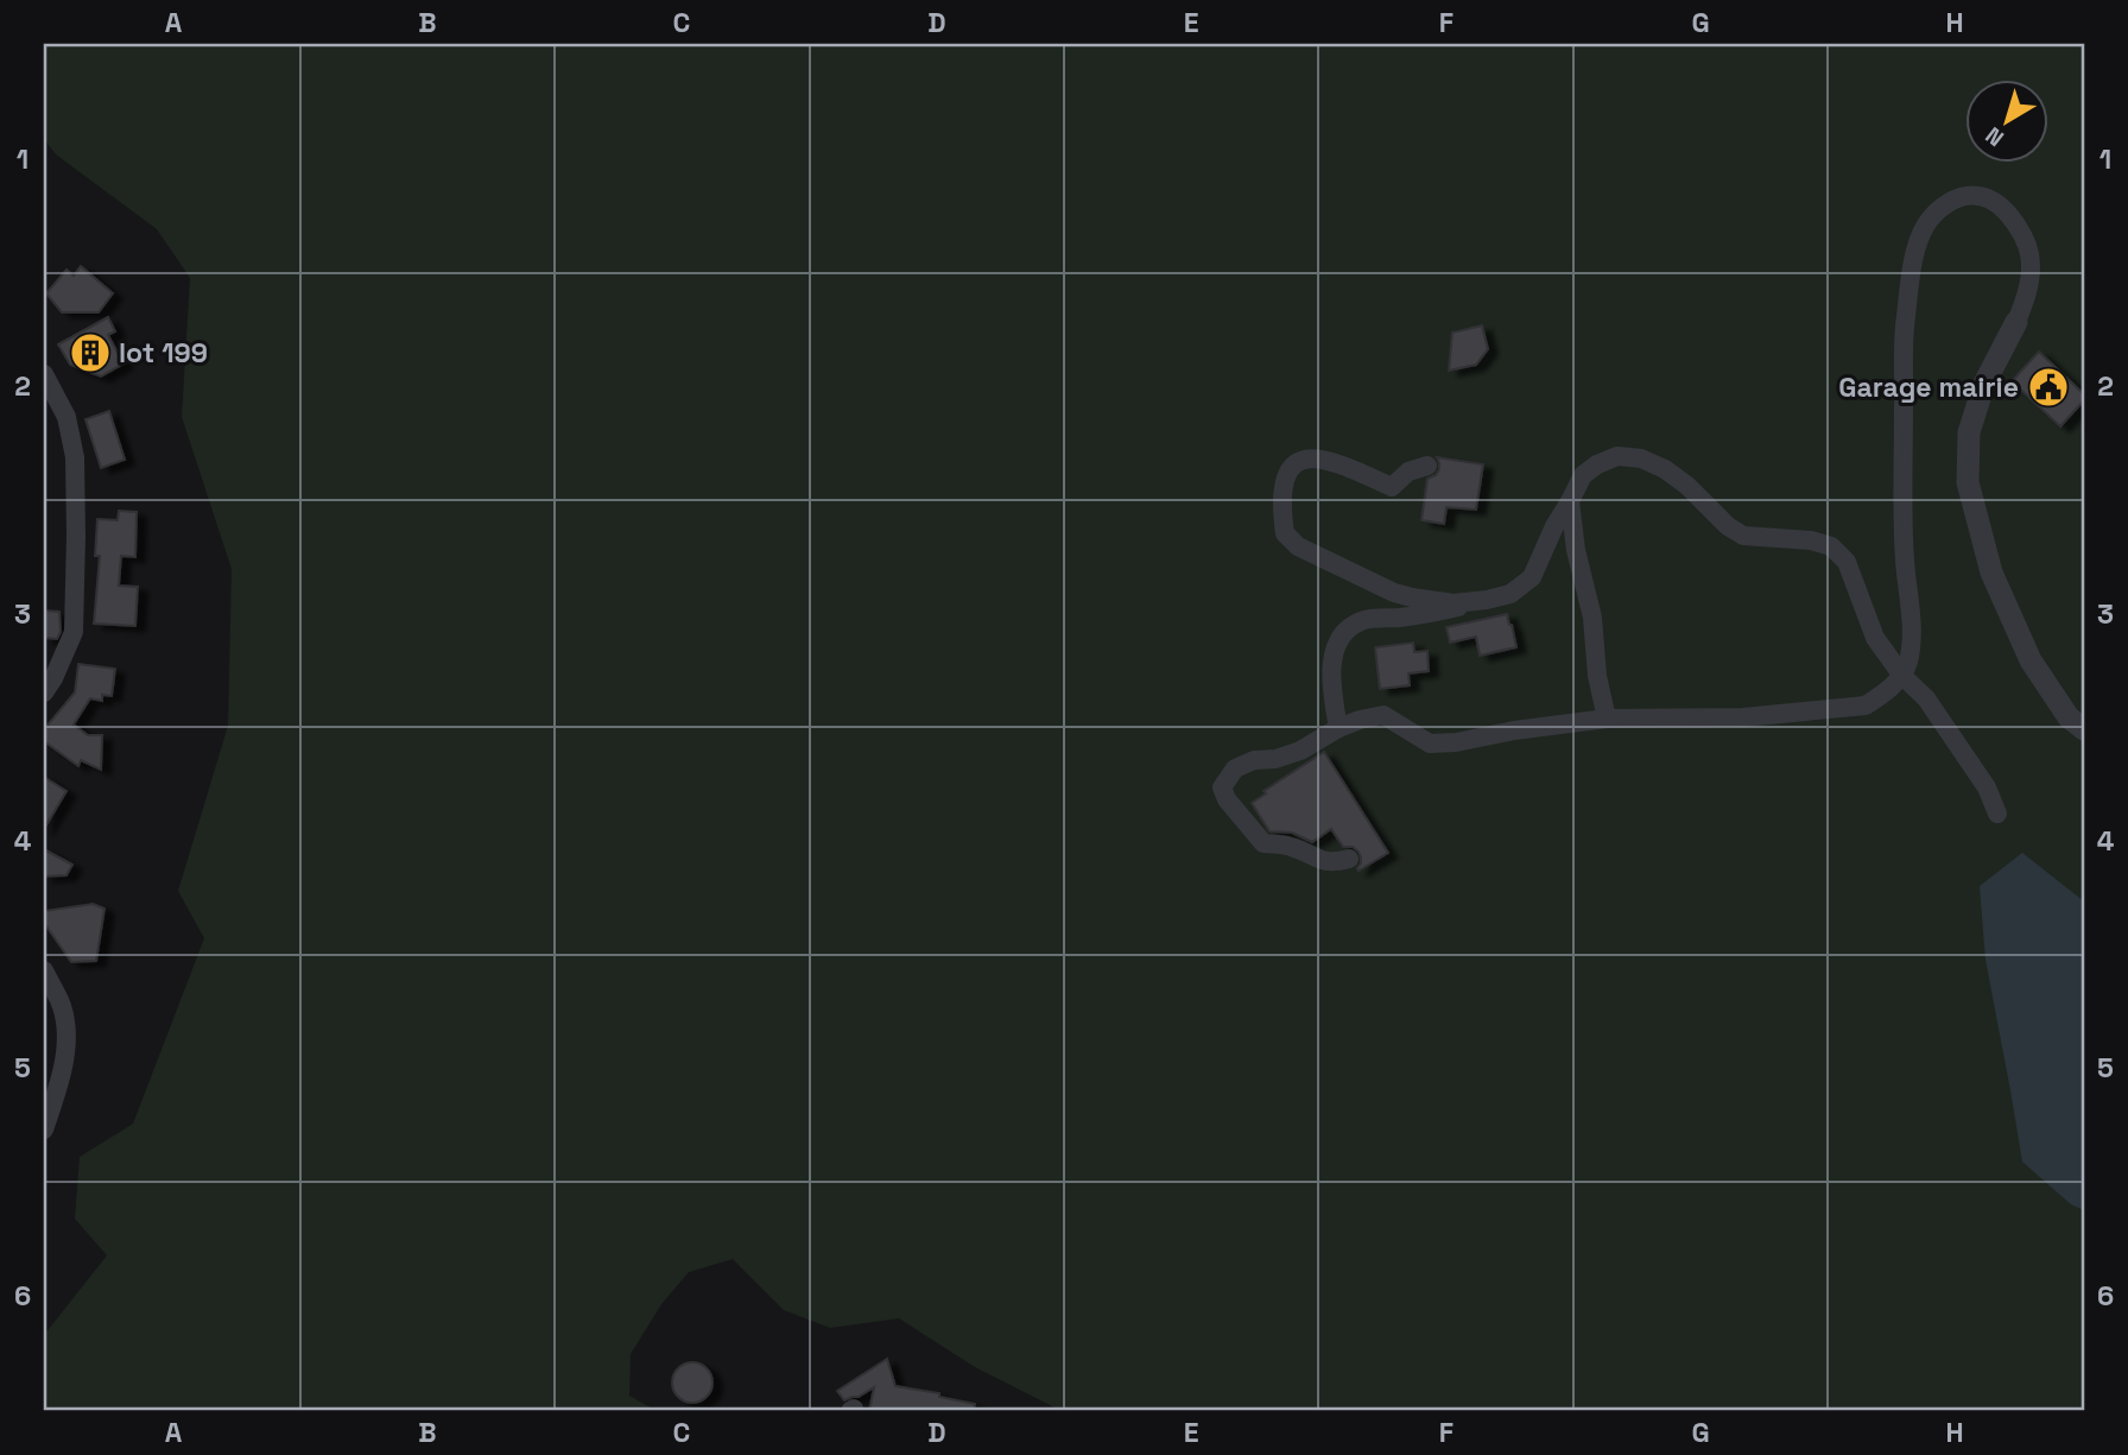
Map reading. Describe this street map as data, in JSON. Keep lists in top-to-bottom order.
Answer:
{
  "places": {
    "building": ["lot 199"],
    "public building": ["Garage mairie"]
  },
  "north": "bottom left",
  "grid": {
    "columns": [
      "A",
      "B",
      "C",
      "D",
      "E",
      "F",
      "G",
      "H"
    ],
    "rows": [
      "1",
      "2",
      "3",
      "4",
      "5",
      "6"
    ]
  }
}
